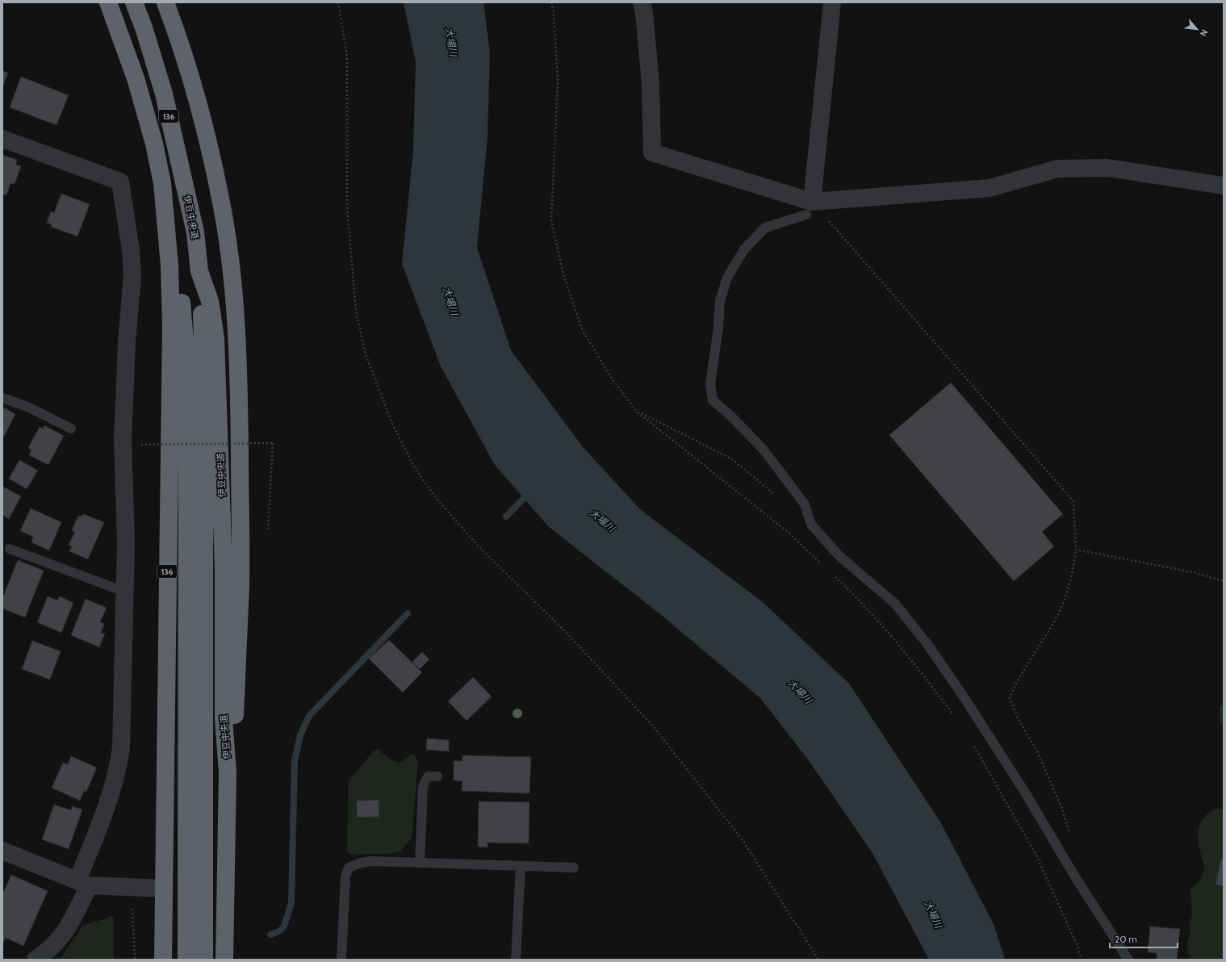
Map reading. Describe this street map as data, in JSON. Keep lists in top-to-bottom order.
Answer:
{
  "streets": {
    "highway": ["136", "伊豆中央道"]
  },
  "water": ["大場川"],
  "scale_bar": "20 m",
  "north": "bottom right"
}
